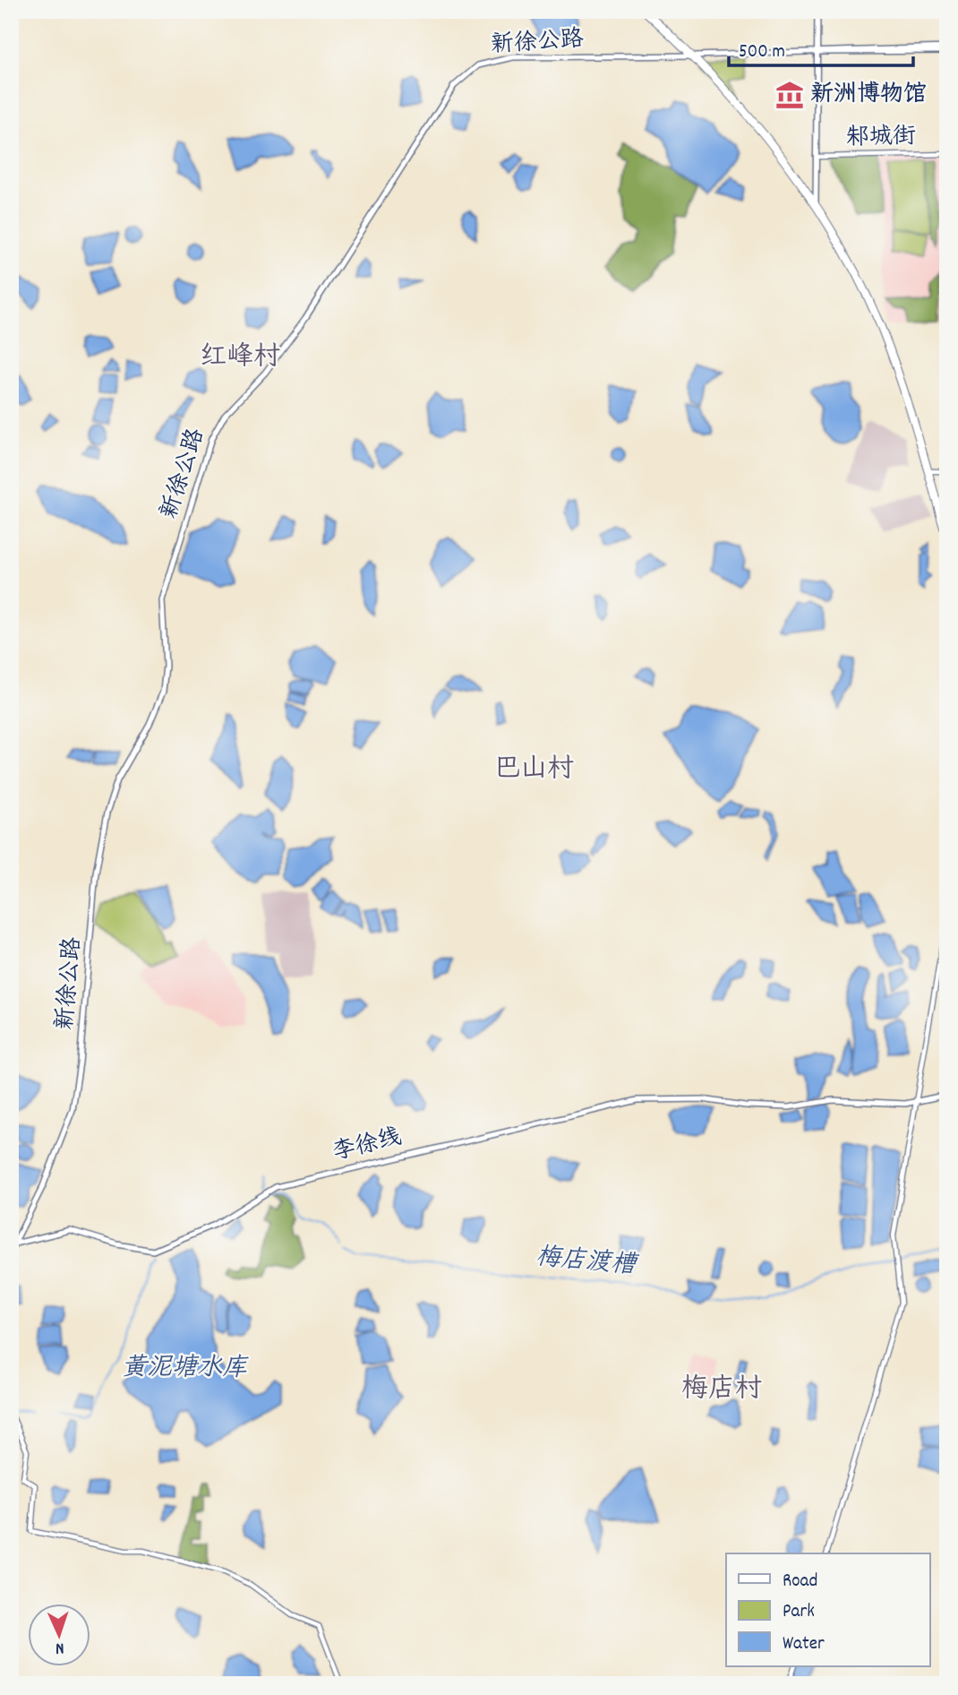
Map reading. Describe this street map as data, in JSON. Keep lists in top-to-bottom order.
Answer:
{
  "streets": {
    "main road": ["新徐公路", "李徐线"],
    "street": ["邾城街"]
  },
  "crossings": [
    ["新徐公路", "李徐线"]
  ],
  "districts": ["红峰村", "巴山村", "梅店村"],
  "water": ["梅店渡槽", "黄泥塘水库"],
  "places": {
    "museum": ["新洲博物馆"]
  },
  "legend": ["Road", "Park", "Water"],
  "scale_bar": "500 m",
  "north": "bottom"
}
